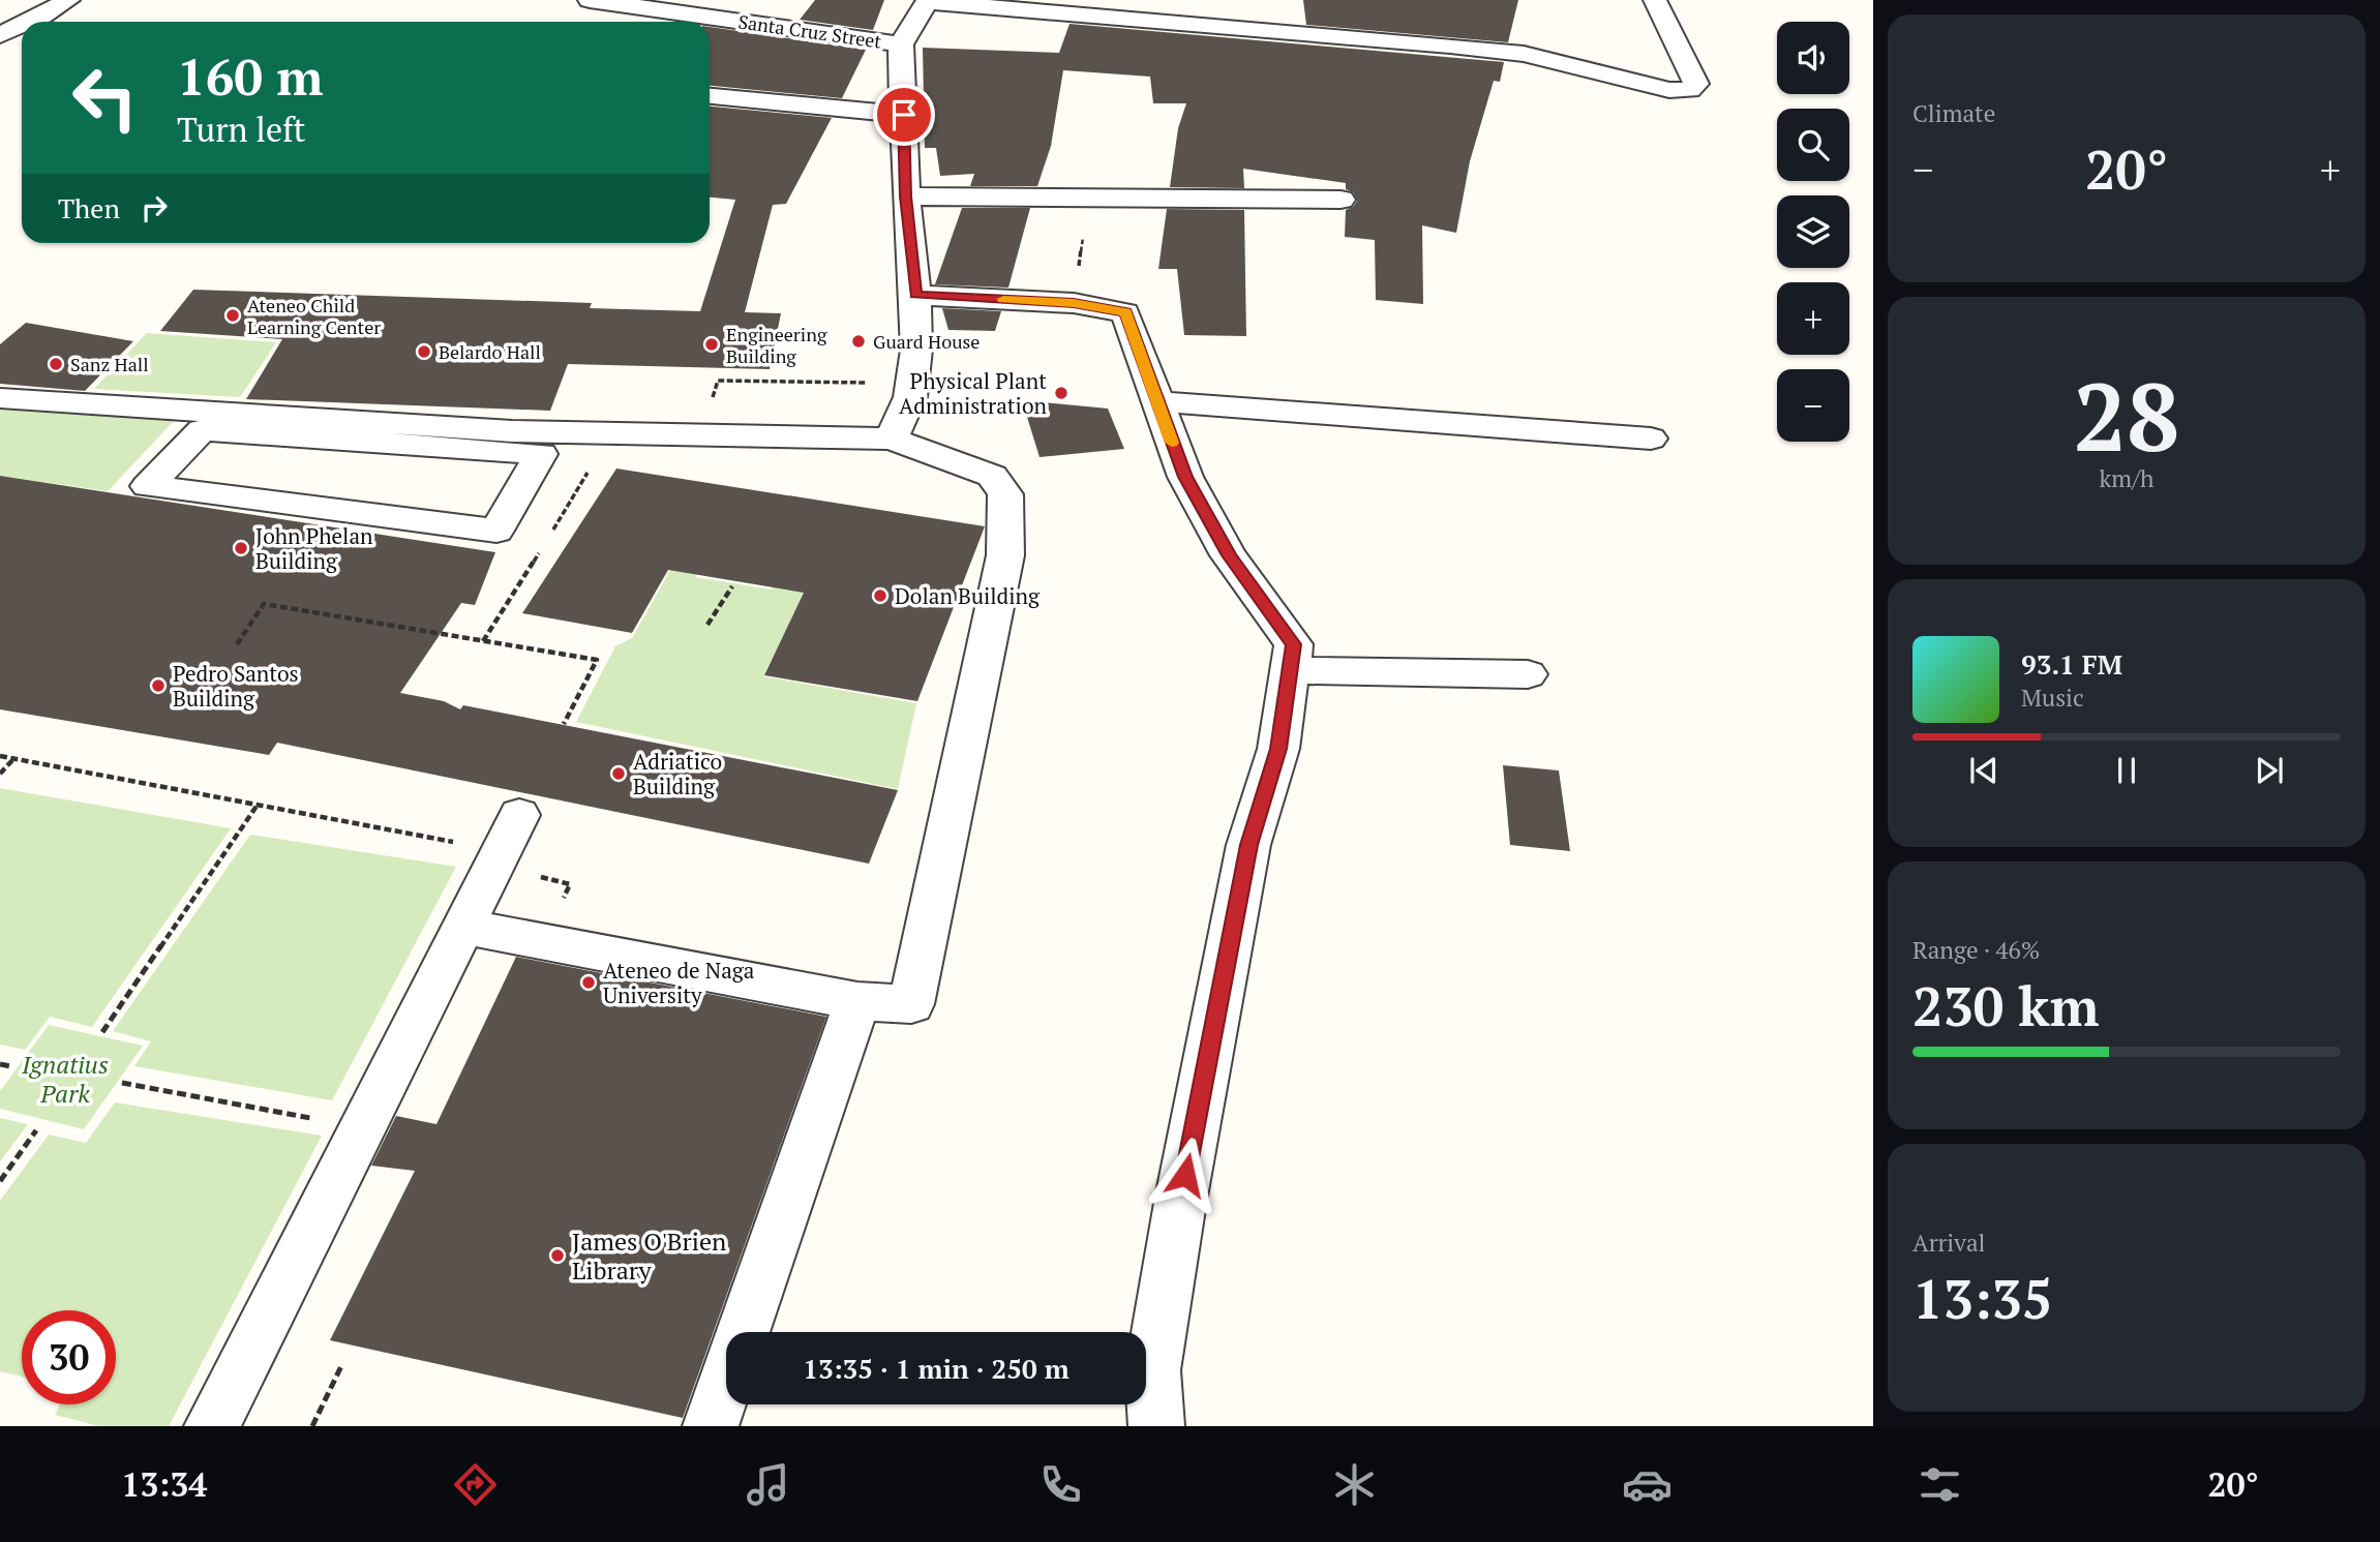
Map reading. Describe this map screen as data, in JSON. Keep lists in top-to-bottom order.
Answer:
{
  "streets": {
    "street": ["Santa Cruz Street"]
  },
  "parks": ["Ignatius Park"],
  "places": [
    "Ateneo Child Learning Center",
    "Guard House",
    "Engineering Building",
    "Belardo Hall",
    "Sanz Hall",
    "Physical Plant Administration",
    "John Phelan Building",
    "Dolan Building",
    "Pedro Santos Building",
    "Adriatico Building",
    "Ateneo de Naga University",
    "James O'Brien Library"
  ],
  "page": {
    "tile": [
      "Climate",
      ["28", "km/h"],
      ["Range · 46%", "230 km"],
      ["Arrival", "13:35"]
    ],
    "map_buttons": ["+", "−"],
    "turn": ["160 m", "Turn left"],
    "heat": ["−", "20°", "+"],
    "then": "Then",
    "song": ["93.1 FM", "Music"],
    "limit": "30",
    "trip": "13:35 · 1 min · 250 m",
    "tabs": ["13:34", "20°"]
  }
}
